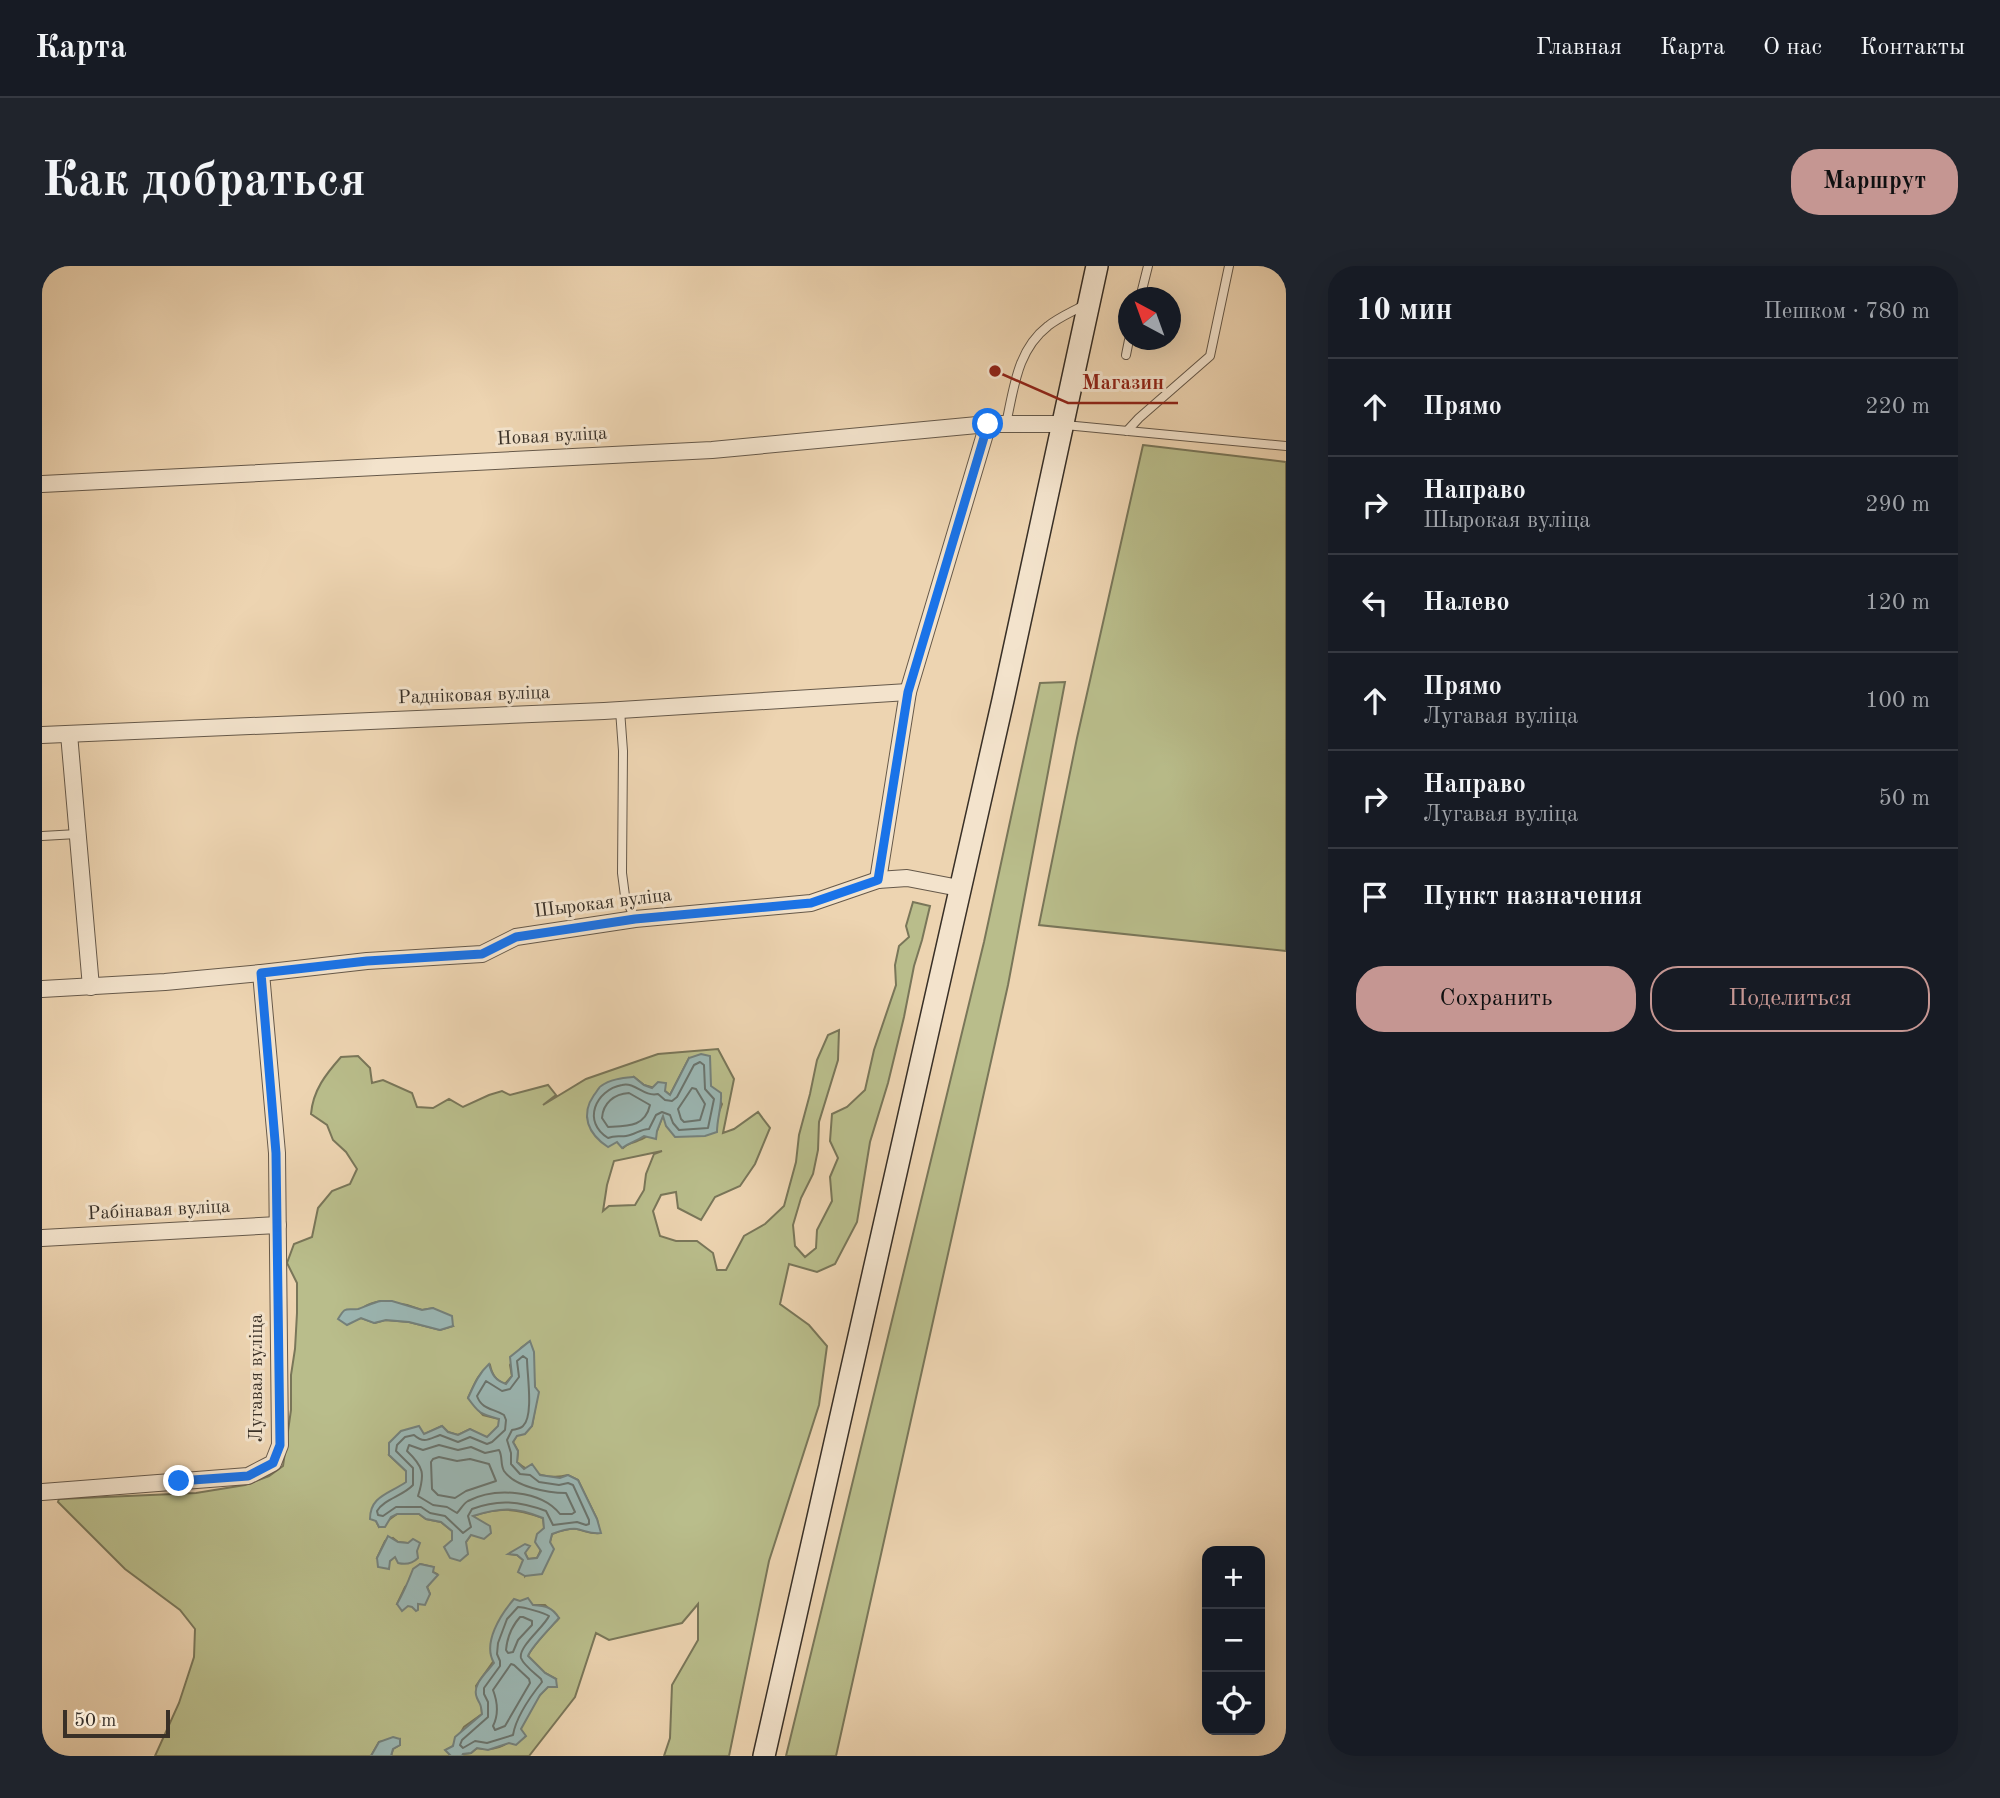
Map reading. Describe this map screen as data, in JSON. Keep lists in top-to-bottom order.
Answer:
{
  "streets": {
    "street": [
      "Новая вуліца",
      "Радніковая вуліца",
      "Шырокая вуліца",
      "Рабінавая вуліца",
      "Лугавая вуліца"
    ]
  },
  "crossings": [
    ["Шырокая вуліца", "Лугавая вуліца"],
    ["Рабінавая вуліца", "Лугавая вуліца"]
  ],
  "places": ["Магазин"],
  "scale_bar": "50 m",
  "north": "top left",
  "page": {
    "header": "Карта",
    "nav": [
      "Главная",
      "Карта",
      "О нас",
      "Контакты"
    ],
    "buttons": [
      "Маршрут",
      ["Сохранить", "Поделиться"]
    ],
    "title": "Как добраться",
    "heading": ["10 мин", "Пешком · 780 m"],
    "list": [
      ["Прямо", "220 m"],
      ["Направо", "Шырокая вуліца", "290 m"],
      ["Налево", "120 m"],
      ["Прямо", "Лугавая вуліца", "100 m"],
      ["Направо", "Лугавая вуліца", "50 m"],
      "Пункт назначения"
    ],
    "map_buttons": ["+", "−"],
    "scale": "50 m"
  }
}
